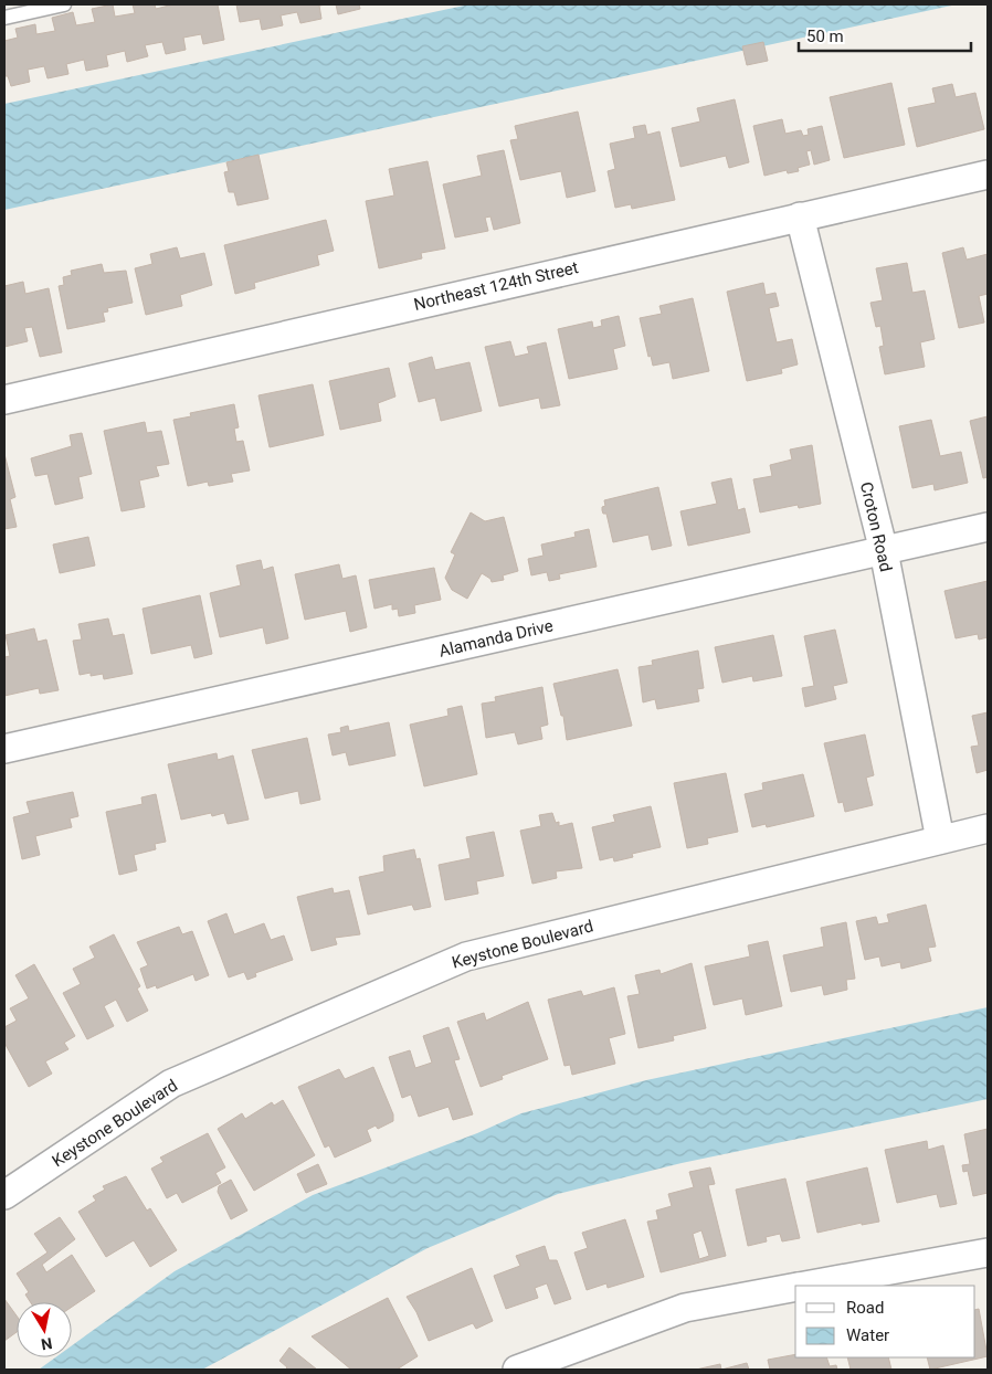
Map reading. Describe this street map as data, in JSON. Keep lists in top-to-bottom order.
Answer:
{
  "streets": {
    "street": [
      "Northeast 124th Street",
      "Croton Road",
      "Alamanda Drive",
      "Keystone Boulevard"
    ]
  },
  "crossings": [
    ["Northeast 124th Street", "Croton Road"],
    ["Croton Road", "Alamanda Drive"],
    ["Croton Road", "Keystone Boulevard"]
  ],
  "legend": ["Road", "Water"],
  "scale_bar": "50 m",
  "north": "bottom"
}
